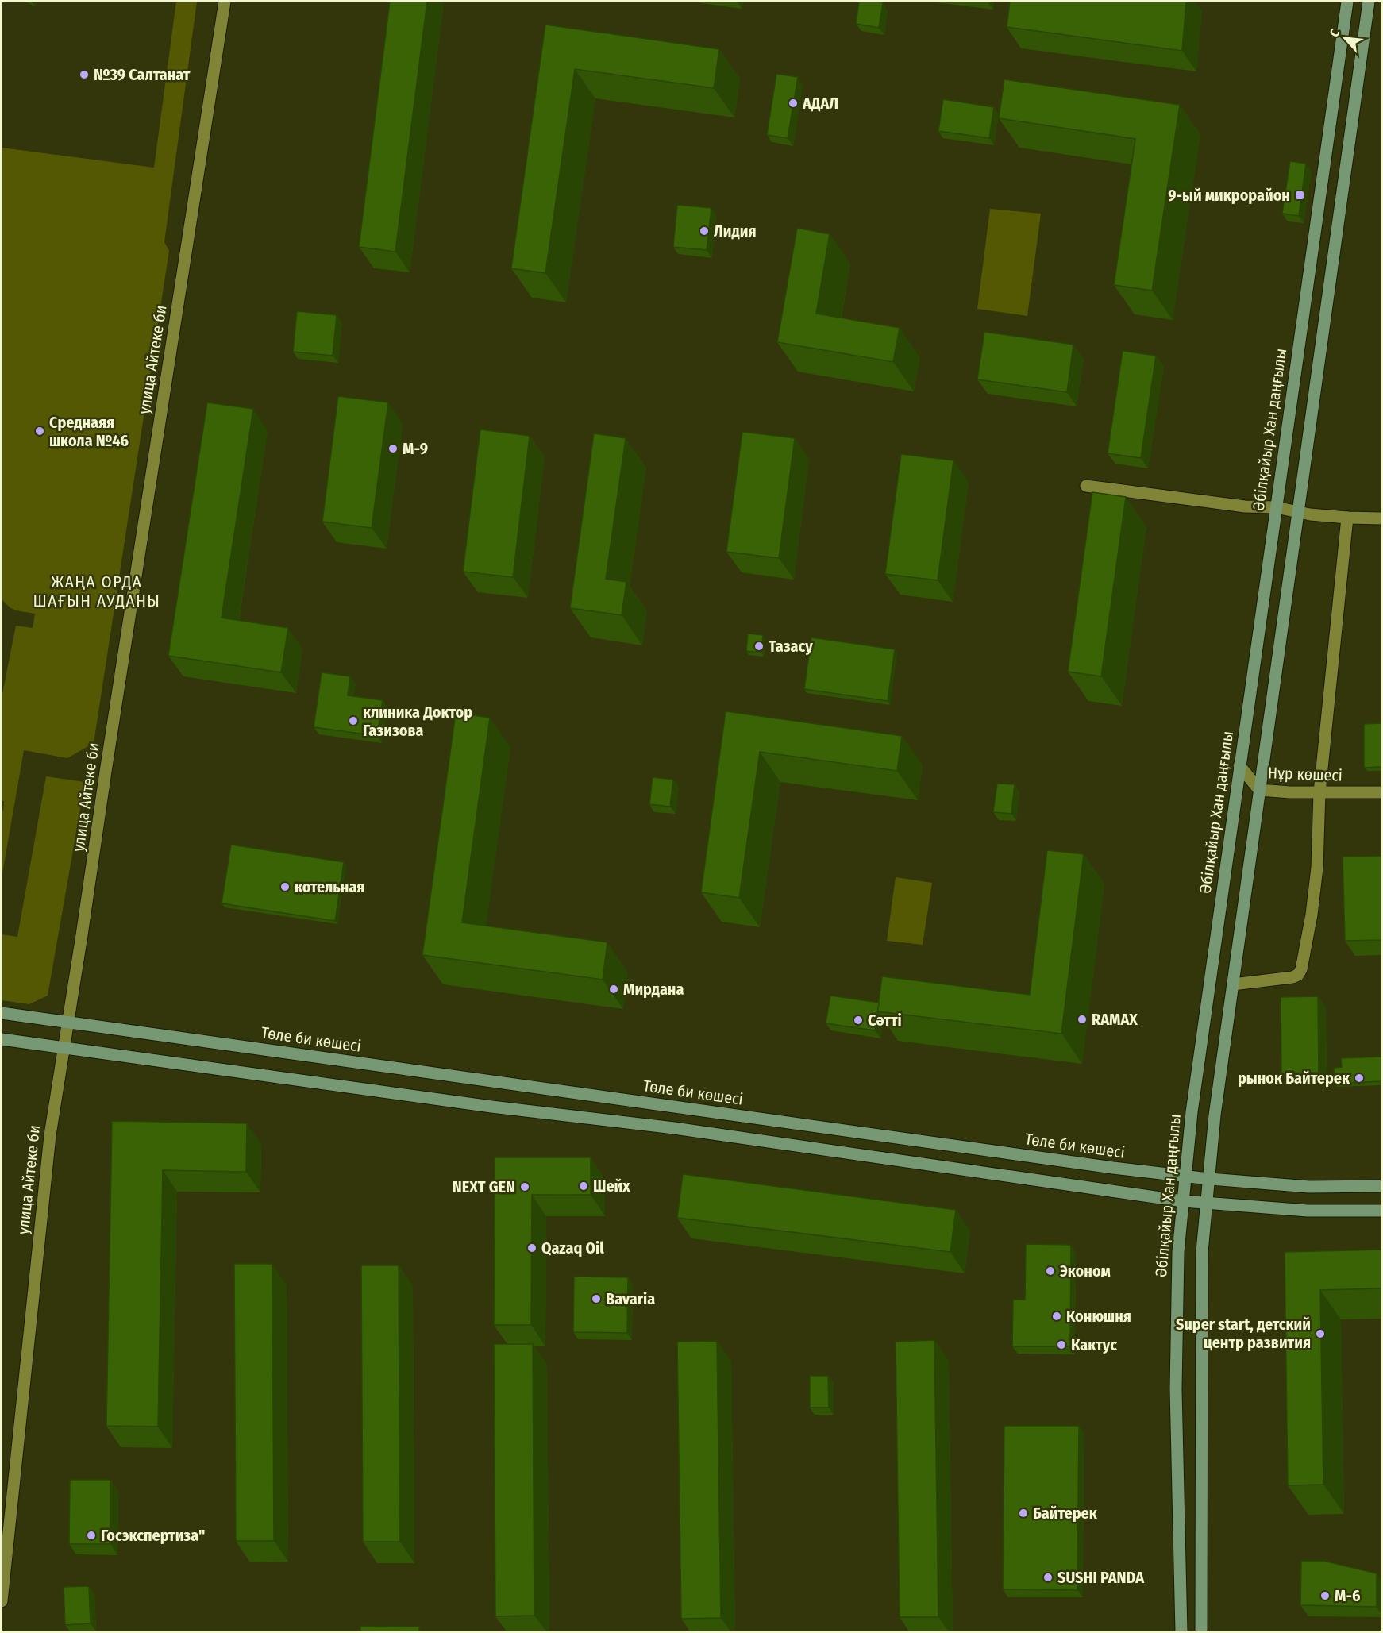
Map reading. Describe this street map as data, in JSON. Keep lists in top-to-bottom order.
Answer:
{
  "streets": {
    "main road": ["Әбілқайыр Хан даңғылы", "Төле би көшесі"],
    "street": ["улица Айтеке би", "Нұр көшесі"]
  },
  "crossings": [
    ["улица Айтеке би", "Төле би көшесі"],
    ["Әбілқайыр Хан даңғылы", "Нұр көшесі"],
    ["Әбілқайыр Хан даңғылы", "Төле би көшесі"]
  ],
  "districts": ["ЖАҢА ОРДА ШАҒЫН АУДАНЫ"],
  "places": {
    "other": [
      "№39 Салтанат",
      "АДАЛ",
      "Лидия",
      "Среднаяя школа №46",
      "M-9",
      "Тазасу",
      "клиника Доктор Газизова",
      "котельная",
      "Мирдана",
      "RAMAX",
      "Cәтті",
      "рынок Байтерек",
      "Шейх",
      "NEXT GEN",
      "Qazaq Oil",
      "Эконом",
      "Bavaria",
      "Конюшня",
      "Super start, детский центр развития",
      "Кактус",
      "Байтерек",
      "Госэкспертиза\"",
      "SUSHI PANDA",
      "M-6"
    ],
    "transit": ["9-ый микрорайон"]
  },
  "north": "top left"
}
